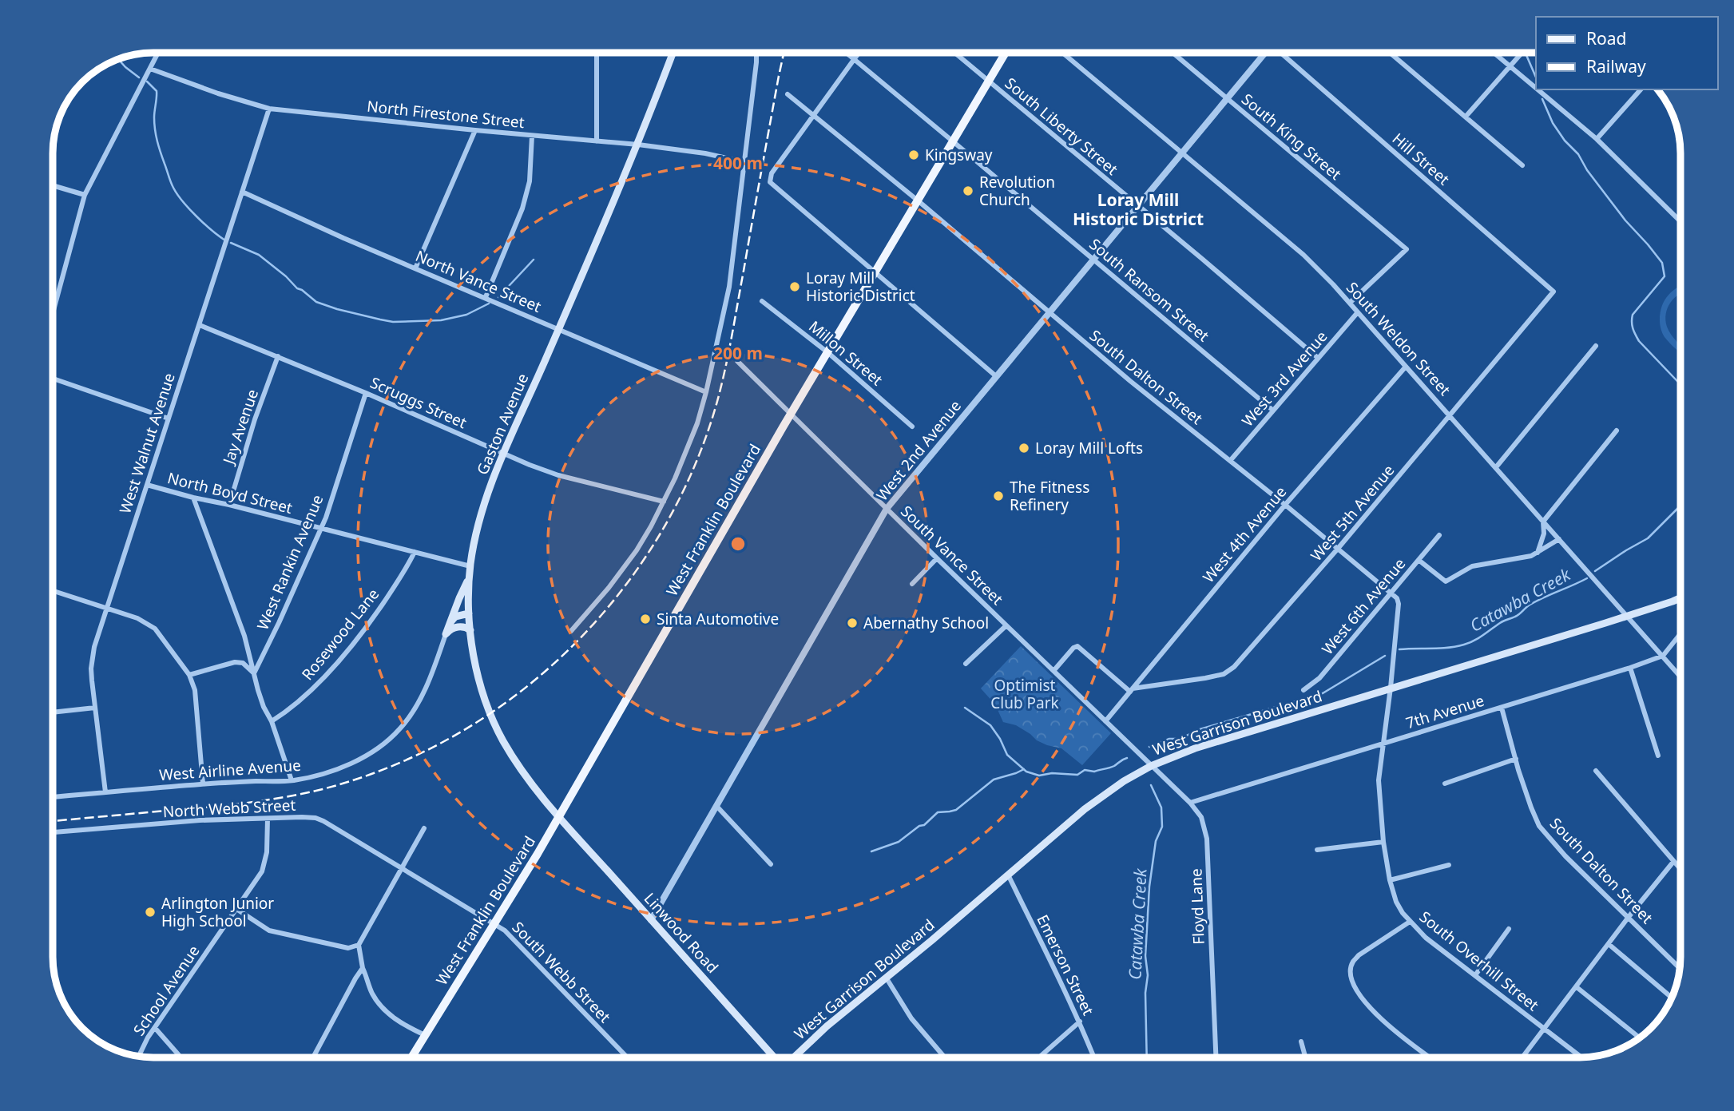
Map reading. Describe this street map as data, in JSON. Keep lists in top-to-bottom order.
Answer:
{
  "streets": {
    "main road": [
      "Gaston Avenue",
      "West Franklin Boulevard",
      "West Garrison Boulevard",
      "Linwood Road"
    ],
    "street": [
      "North Firestone Street",
      "South Liberty Street",
      "South King Street",
      "Hill Street",
      "North Vance Street",
      "South Ransom Street",
      "South Weldon Street",
      "Millon Street",
      "South Dalton Street",
      "West 3rd Avenue",
      "Scruggs Street",
      "Jay Avenue",
      "West Walnut Avenue",
      "West 2nd Avenue",
      "North Boyd Street",
      "West 5th Avenue",
      "West 4th Avenue",
      "South Vance Street",
      "West Rankin Avenue",
      "West 6th Avenue",
      "Rosewood Lane",
      "7th Avenue",
      "West Airline Avenue",
      "North Webb Street",
      "Floyd Lane",
      "South Overhill Street",
      "Emerson Street",
      "South Webb Street",
      "School Avenue"
    ]
  },
  "crossings": [
    ["North Firestone Street", "Gaston Avenue"],
    ["North Firestone Street", "West Walnut Avenue"],
    ["South Liberty Street", "West 3rd Avenue"],
    ["South Liberty Street", "West 2nd Avenue"],
    ["South Liberty Street", "West Franklin Boulevard"],
    ["South King Street", "South Weldon Street"],
    ["South King Street", "West 2nd Avenue"],
    ["Hill Street", "West 5th Avenue"],
    ["North Vance Street", "Gaston Avenue"],
    ["North Vance Street", "West Walnut Avenue"],
    ["South Ransom Street", "West 3rd Avenue"],
    ["South Ransom Street", "West 2nd Avenue"],
    ["South Ransom Street", "West Franklin Boulevard"],
    ["South Weldon Street", "West 3rd Avenue"],
    ["South Weldon Street", "West 2nd Avenue"],
    ["South Weldon Street", "West 5th Avenue"],
    ["South Weldon Street", "West 4th Avenue"],
    ["South Weldon Street", "7th Avenue"],
    ["South Weldon Street", "West Garrison Boulevard"],
    ["Millon Street", "West Franklin Boulevard"],
    ["South Dalton Street", "West 3rd Avenue"],
    ["South Dalton Street", "West 2nd Avenue"],
    ["South Dalton Street", "West 5th Avenue"],
    ["South Dalton Street", "West Franklin Boulevard"],
    ["South Dalton Street", "West 4th Avenue"],
    ["South Dalton Street", "West 6th Avenue"],
    ["South Dalton Street", "7th Avenue"],
    ["Scruggs Street", "Gaston Avenue"],
    ["Scruggs Street", "Jay Avenue"],
    ["Scruggs Street", "West Walnut Avenue"],
    ["Scruggs Street", "West Rankin Avenue"],
    ["Gaston Avenue", "North Boyd Street"],
    ["Gaston Avenue", "West Franklin Boulevard"],
    ["Gaston Avenue", "Linwood Road"],
    ["Jay Avenue", "North Boyd Street"],
    ["West Walnut Avenue", "North Boyd Street"],
    ["West Walnut Avenue", "West Airline Avenue"],
    ["West 2nd Avenue", "South Vance Street"],
    ["West 2nd Avenue", "Linwood Road"],
    ["North Boyd Street", "West Rankin Avenue"],
    ["North Boyd Street", "Rosewood Lane"],
    ["West 5th Avenue", "West 4th Avenue"],
    ["West Franklin Boulevard", "South Vance Street"],
    ["West Franklin Boulevard", "Linwood Road"],
    ["West Franklin Boulevard", "South Webb Street"],
    ["West 4th Avenue", "South Vance Street"],
    ["South Vance Street", "West Garrison Boulevard"],
    ["South Vance Street", "Floyd Lane"],
    ["7th Avenue", "Floyd Lane"],
    ["7th Avenue", "South Overhill Street"],
    ["West Garrison Boulevard", "Floyd Lane"],
    ["West Garrison Boulevard", "South Overhill Street"],
    ["West Garrison Boulevard", "Emerson Street"],
    ["North Webb Street", "South Webb Street"],
    ["North Webb Street", "School Avenue"]
  ],
  "districts": ["Loray Mill Historic District"],
  "water": ["Catawba Creek"],
  "parks": ["Optimist Club Park"],
  "places": [
    "Kingsway",
    "Revolution Church",
    "Loray Mill Historic District",
    "Loray Mill Lofts",
    "The Fitness Refinery",
    "Sinta Automotive",
    "Abernathy School",
    "Arlington Junior High School"
  ],
  "legend": ["Road", "Railway"],
  "rings": ["400 m", "200 m"]
}
